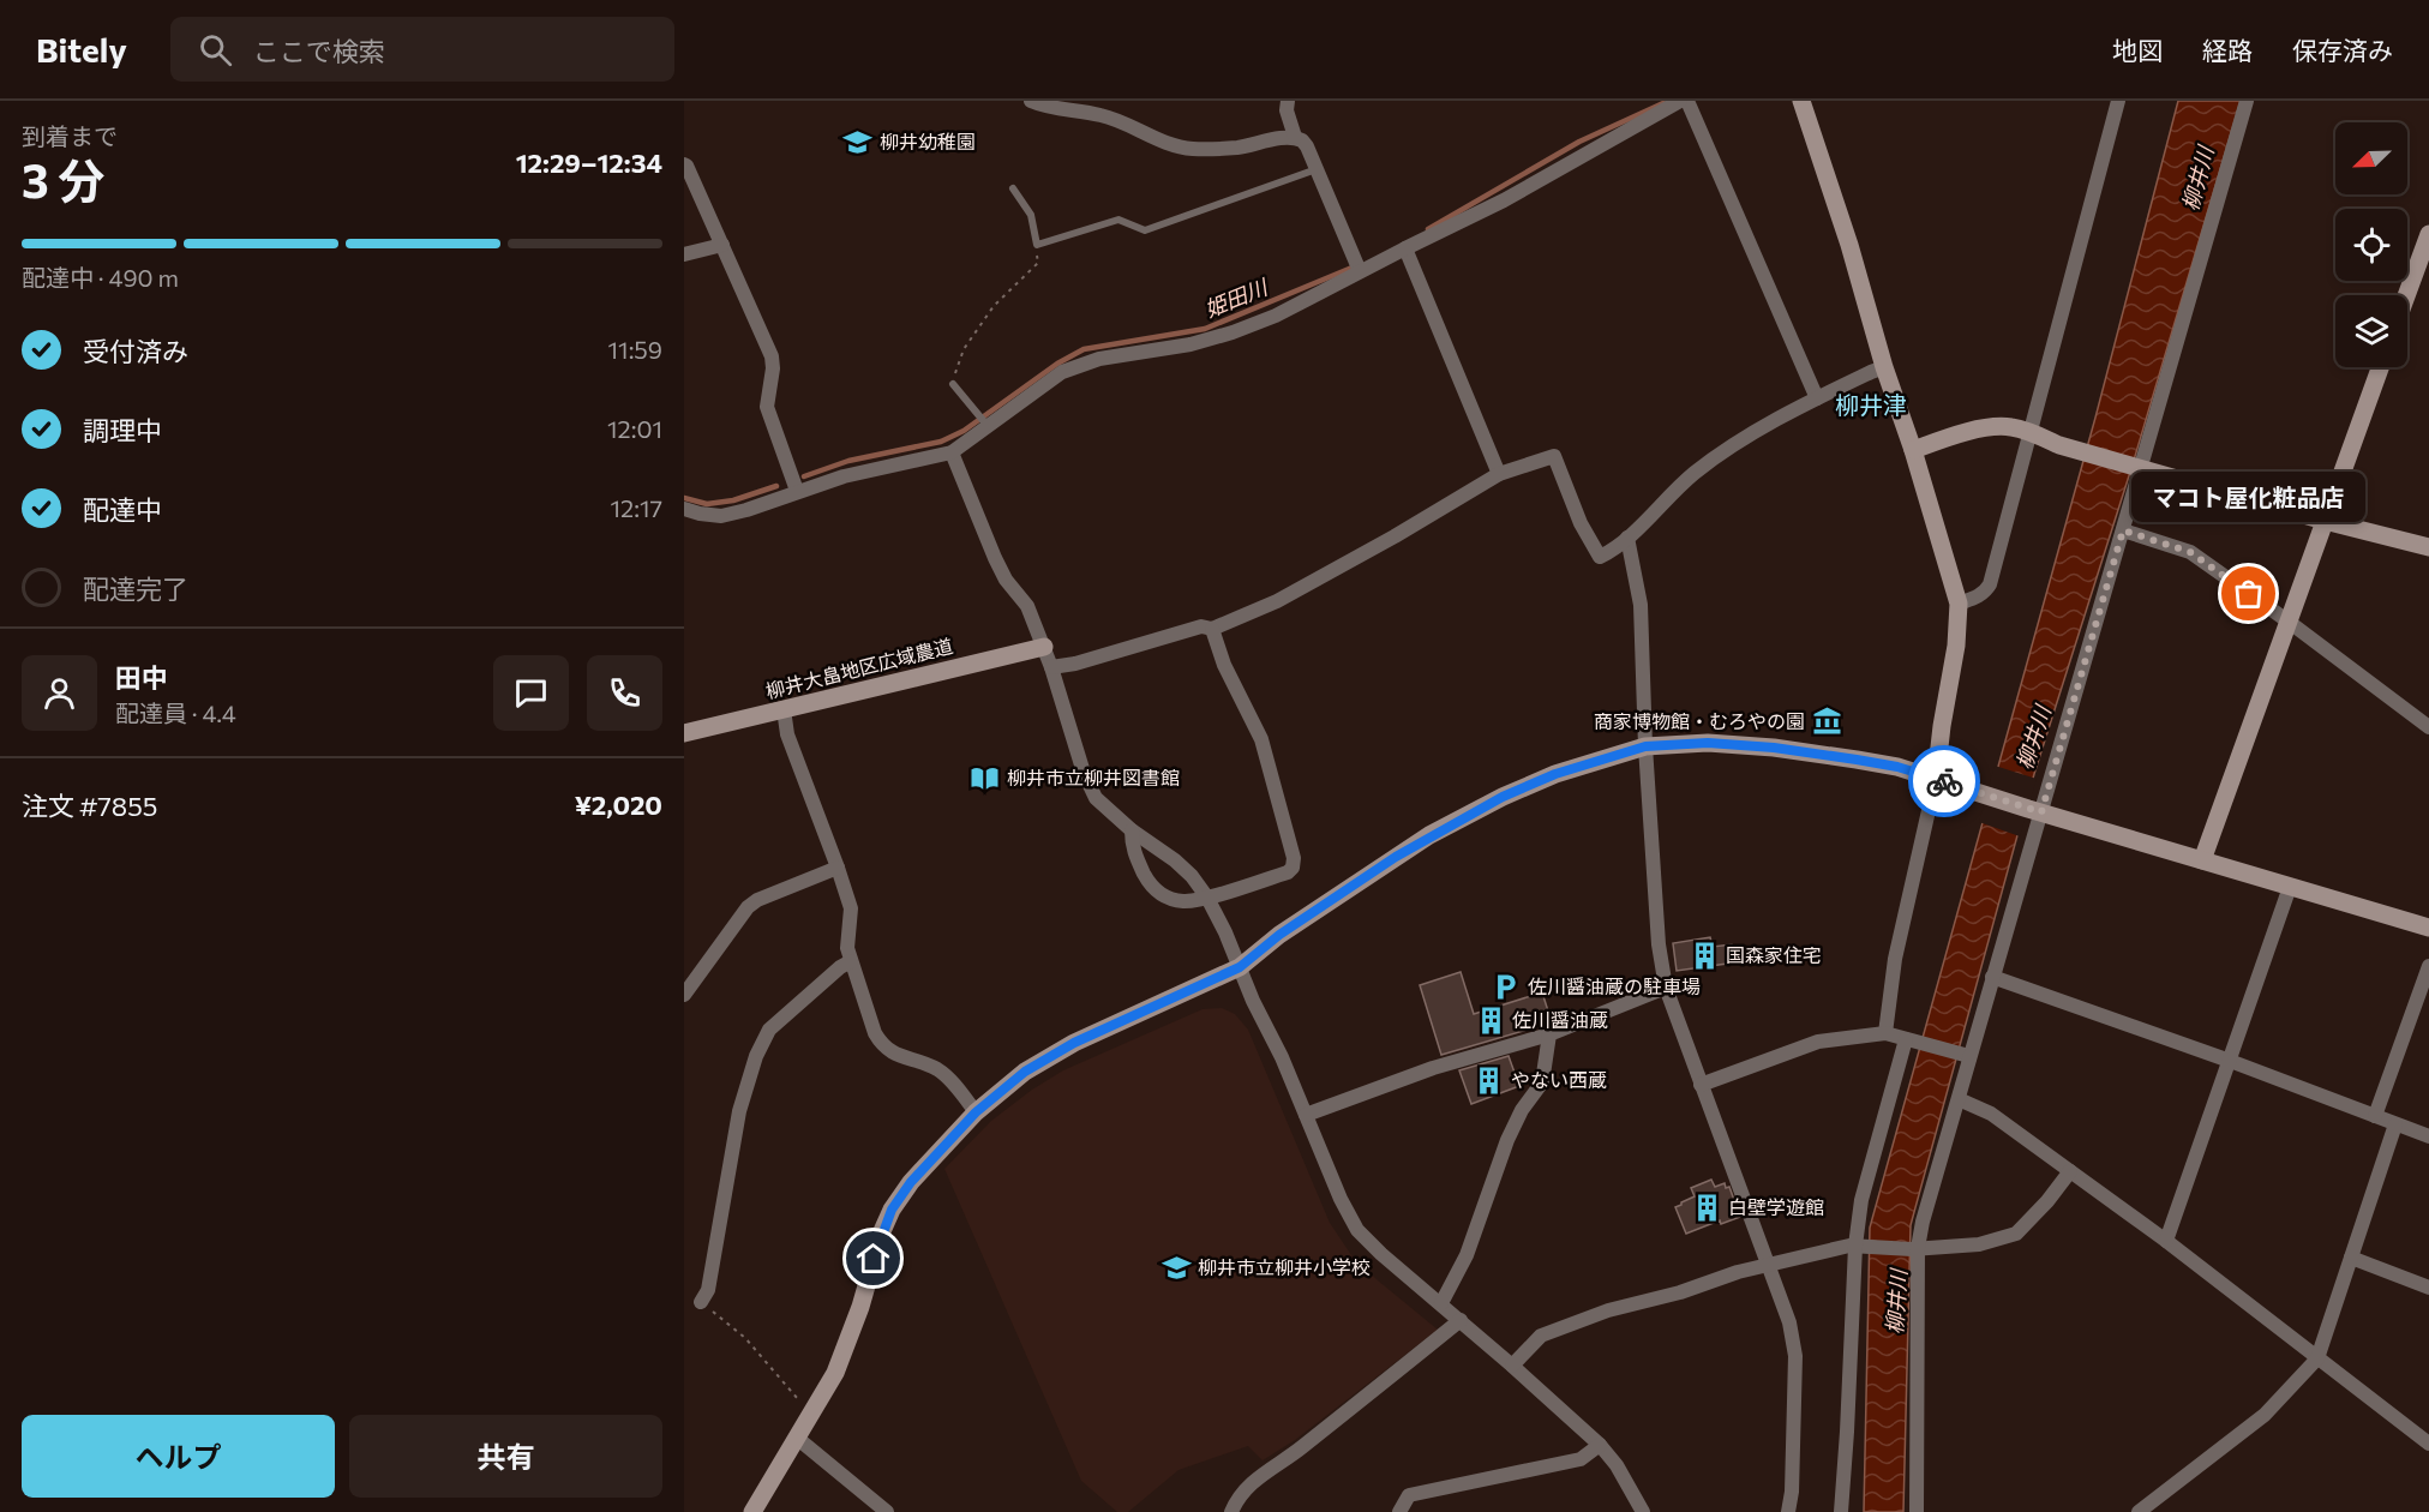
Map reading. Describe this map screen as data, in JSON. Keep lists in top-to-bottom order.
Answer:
{
  "streets": {
    "street": ["柳井大畠地区広域農道"]
  },
  "districts": ["柳井津"],
  "water": ["柳井川", "姫田川"],
  "places": {
    "school or university": ["柳井幼稚園", "柳井市立柳井小学校"],
    "other": ["マコト屋化粧品店"],
    "museum": ["商家博物館・むろやの園"],
    "library": ["柳井市立柳井図書館"],
    "building": [
      "国森家住宅",
      "佐川醤油蔵",
      "やない西蔵",
      "白壁学遊館"
    ],
    "parking": ["佐川醤油蔵の駐車場"]
  },
  "north": "bottom left",
  "page": {
    "header": "Bitely",
    "search": "ここで検索",
    "nav": ["地図", "経路", "保存済み"],
    "heading": ["3 分", "到着まで", "12:29–12:34"],
    "panel": [
      "田中",
      "配達員 · 4.4",
      "注文 #7855",
      "¥2,020"
    ],
    "bar": "配達中 · 490 m",
    "list": [
      ["受付済み", "11:59"],
      ["調理中", "12:01"],
      ["配達中", "12:17"],
      "配達完了"
    ],
    "bubble": "マコト屋化粧品店",
    "buttons": ["ヘルプ", "共有"]
  }
}
